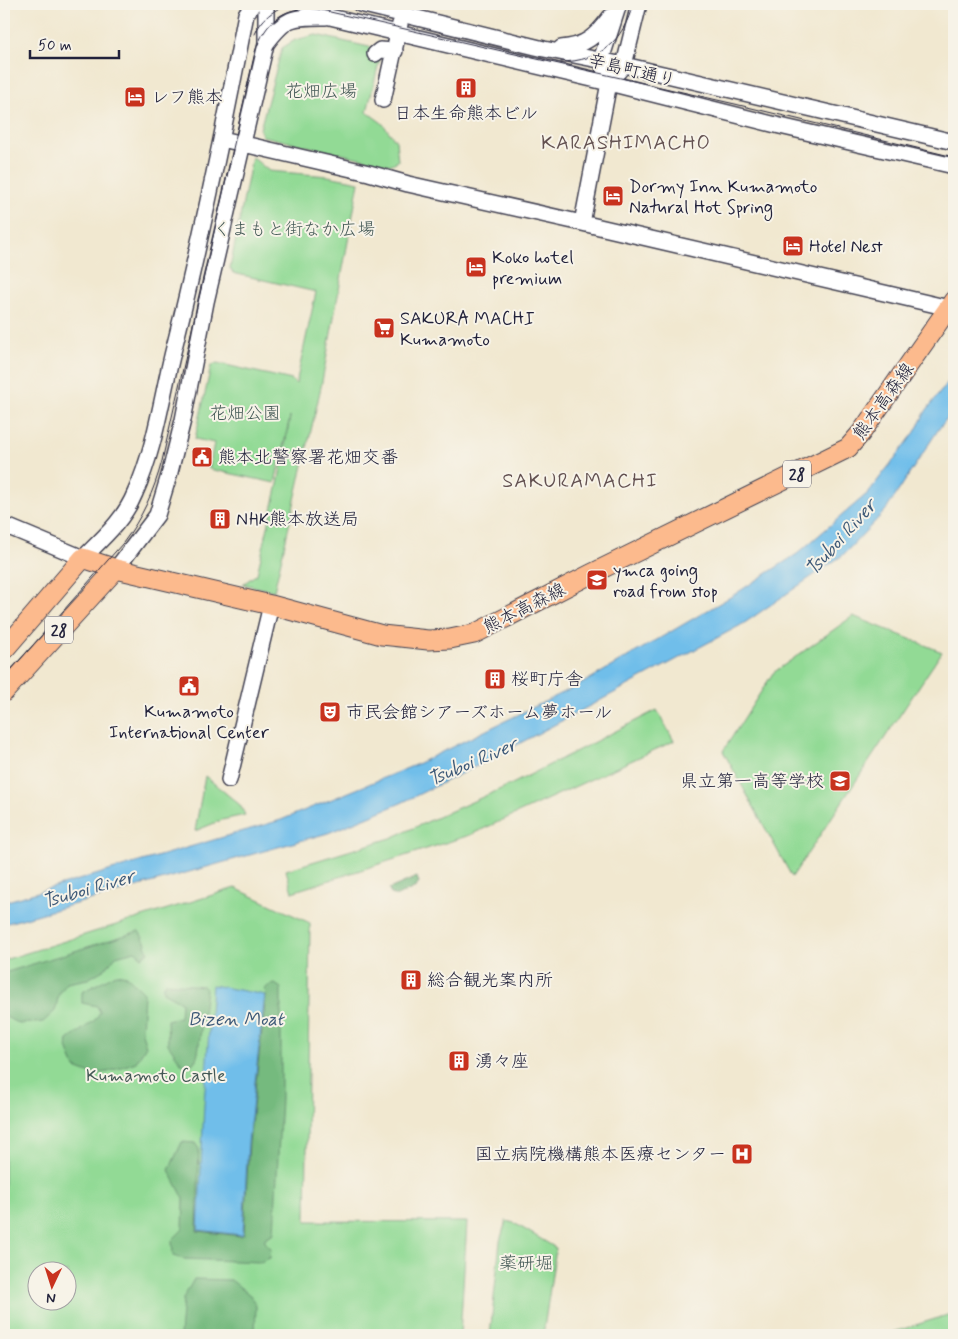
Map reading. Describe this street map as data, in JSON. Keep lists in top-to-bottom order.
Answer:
{
  "streets": {
    "main road": ["熊本高森線", "28"],
    "street": ["辛島町通り"]
  },
  "crossings": [
    ["熊本高森線", "28"]
  ],
  "districts": ["KARASHIMACHO", "SAKURAMACHI"],
  "water": ["Tsuboi River", "Bizen Moat"],
  "parks": [
    "花畑広場",
    "くまもと街なか広場",
    "花畑公園",
    "Kumamoto Castle",
    "薬研堀"
  ],
  "places": {
    "building": [
      "日本生命熊本ビル",
      "NHK熊本放送局",
      "桜町庁舎",
      "総合観光案内所",
      "湧々座"
    ],
    "hotel": [
      "レフ熊本",
      "Dormy Inn Kumamoto Natural Hot Spring",
      "Hotel Nest",
      "Koko hotel premium"
    ],
    "supermarket": ["SAKURA MACHI Kumamoto"],
    "public building": ["熊本北警察署花畑交番", "Kumamoto International Center"],
    "school or university": ["ymca going road from stop", "県立第一高等学校"],
    "theatre": ["市民会館シアーズホーム夢ホール"],
    "hospital": ["国立病院機構熊本医療センター"]
  },
  "scale_bar": "50 m",
  "north": "bottom"
}
